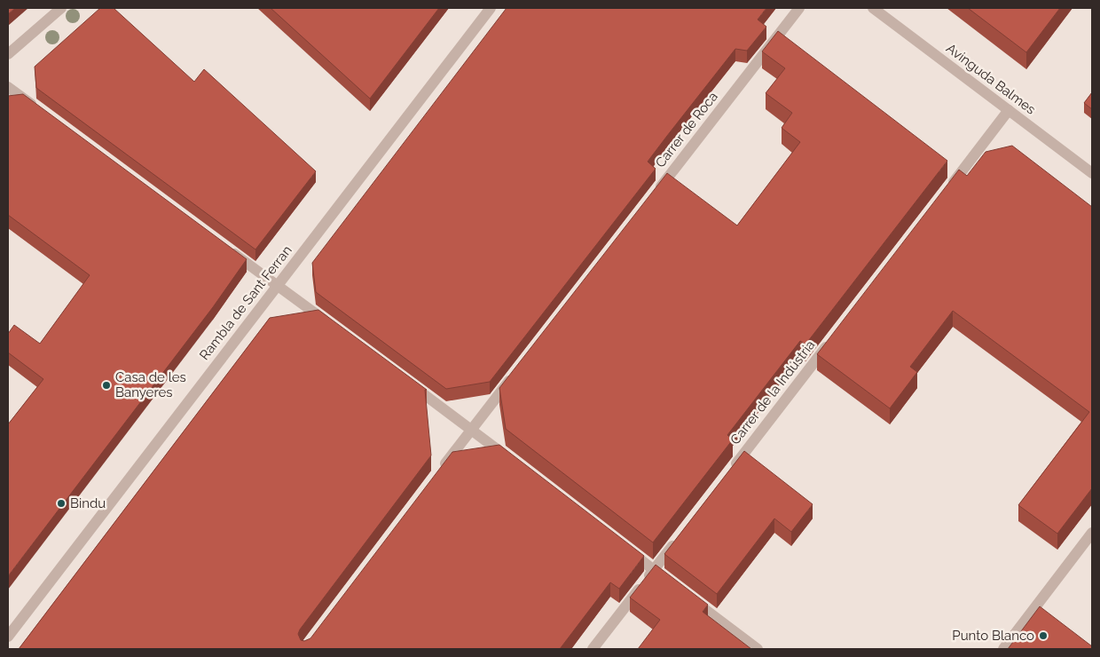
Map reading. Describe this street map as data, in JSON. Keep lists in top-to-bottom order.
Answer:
{
  "streets": {
    "street": [
      "Avinguda Balmes",
      "Carrer de Roca",
      "Rambla de Sant Ferran",
      "Carrer de la Indústria"
    ]
  },
  "places": ["Casa de les Banyeres", "Bindu", "Punto Blanco"]
}
